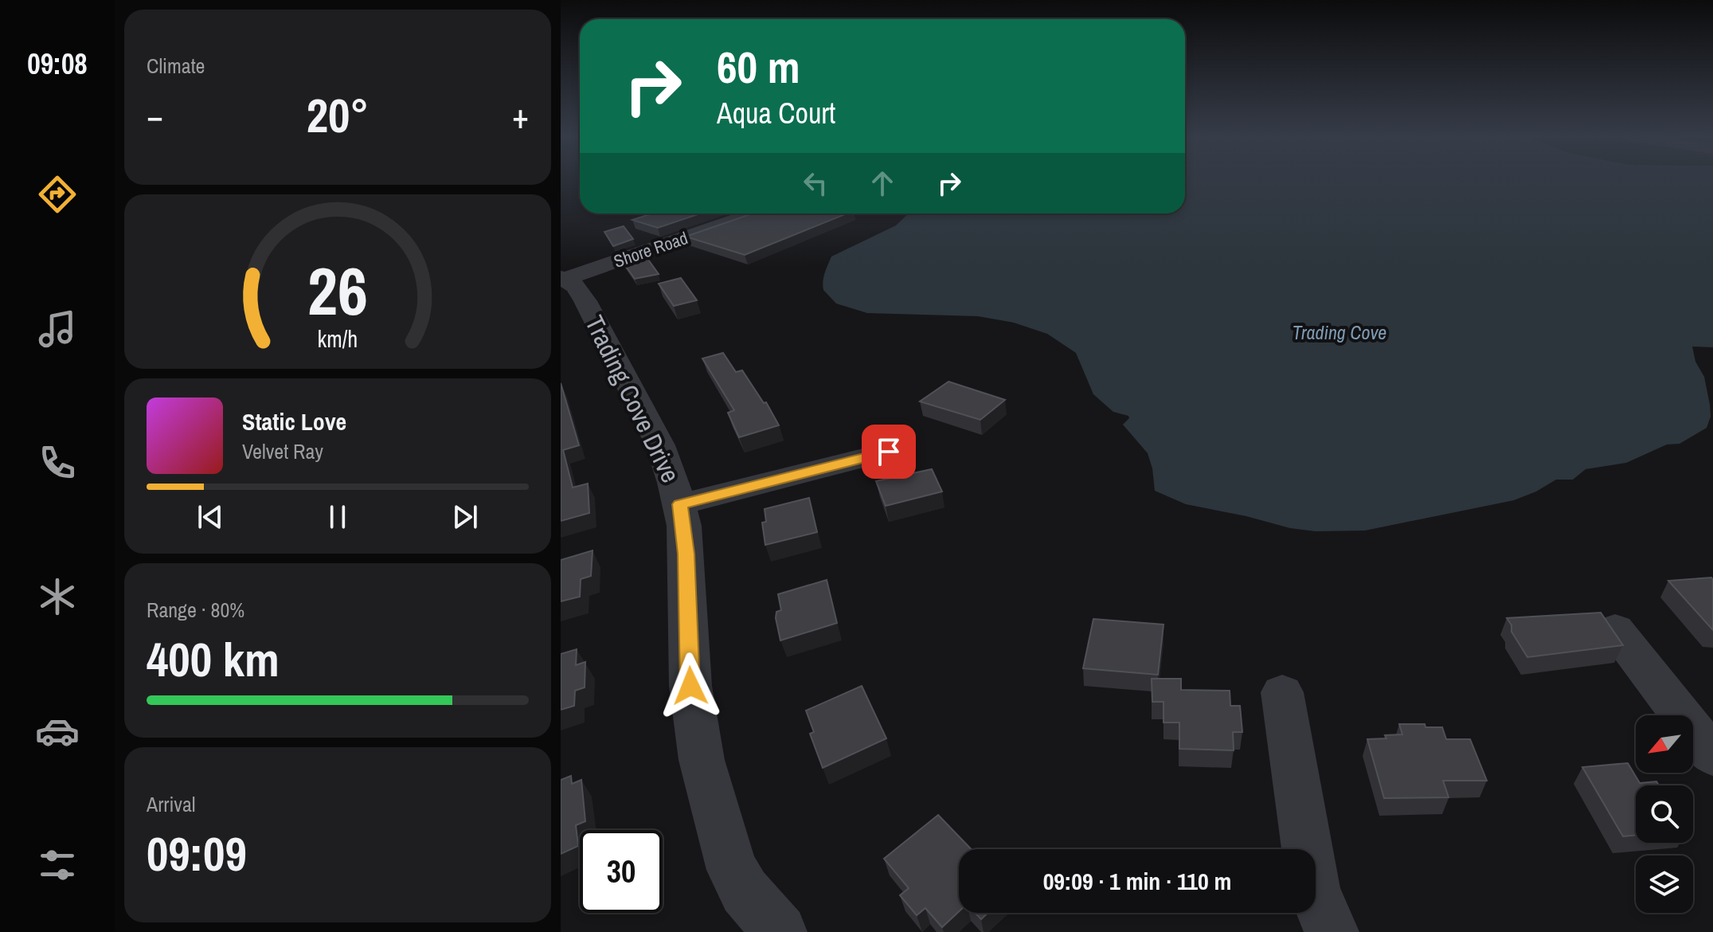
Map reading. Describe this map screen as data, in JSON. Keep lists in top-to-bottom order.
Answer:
{
  "streets": {
    "street": ["Shore Road", "Trading Cove Drive"]
  },
  "crossings": [
    ["Shore Road", "Trading Cove Drive"]
  ],
  "water": ["Trading Cove"],
  "north": "bottom left",
  "page": {
    "tabs": "09:08",
    "tile": [
      "Climate",
      ["Range · 80%", "400 km"],
      ["Arrival", "09:09"]
    ],
    "turn": ["60 m", "Aqua Court"],
    "heat": ["−", "20°", "+"],
    "song": ["Static Love", "Velvet Ray"],
    "limit": "30",
    "trip": "09:09 · 1 min · 110 m",
    "gauge": ["26", "km/h"]
  }
}
